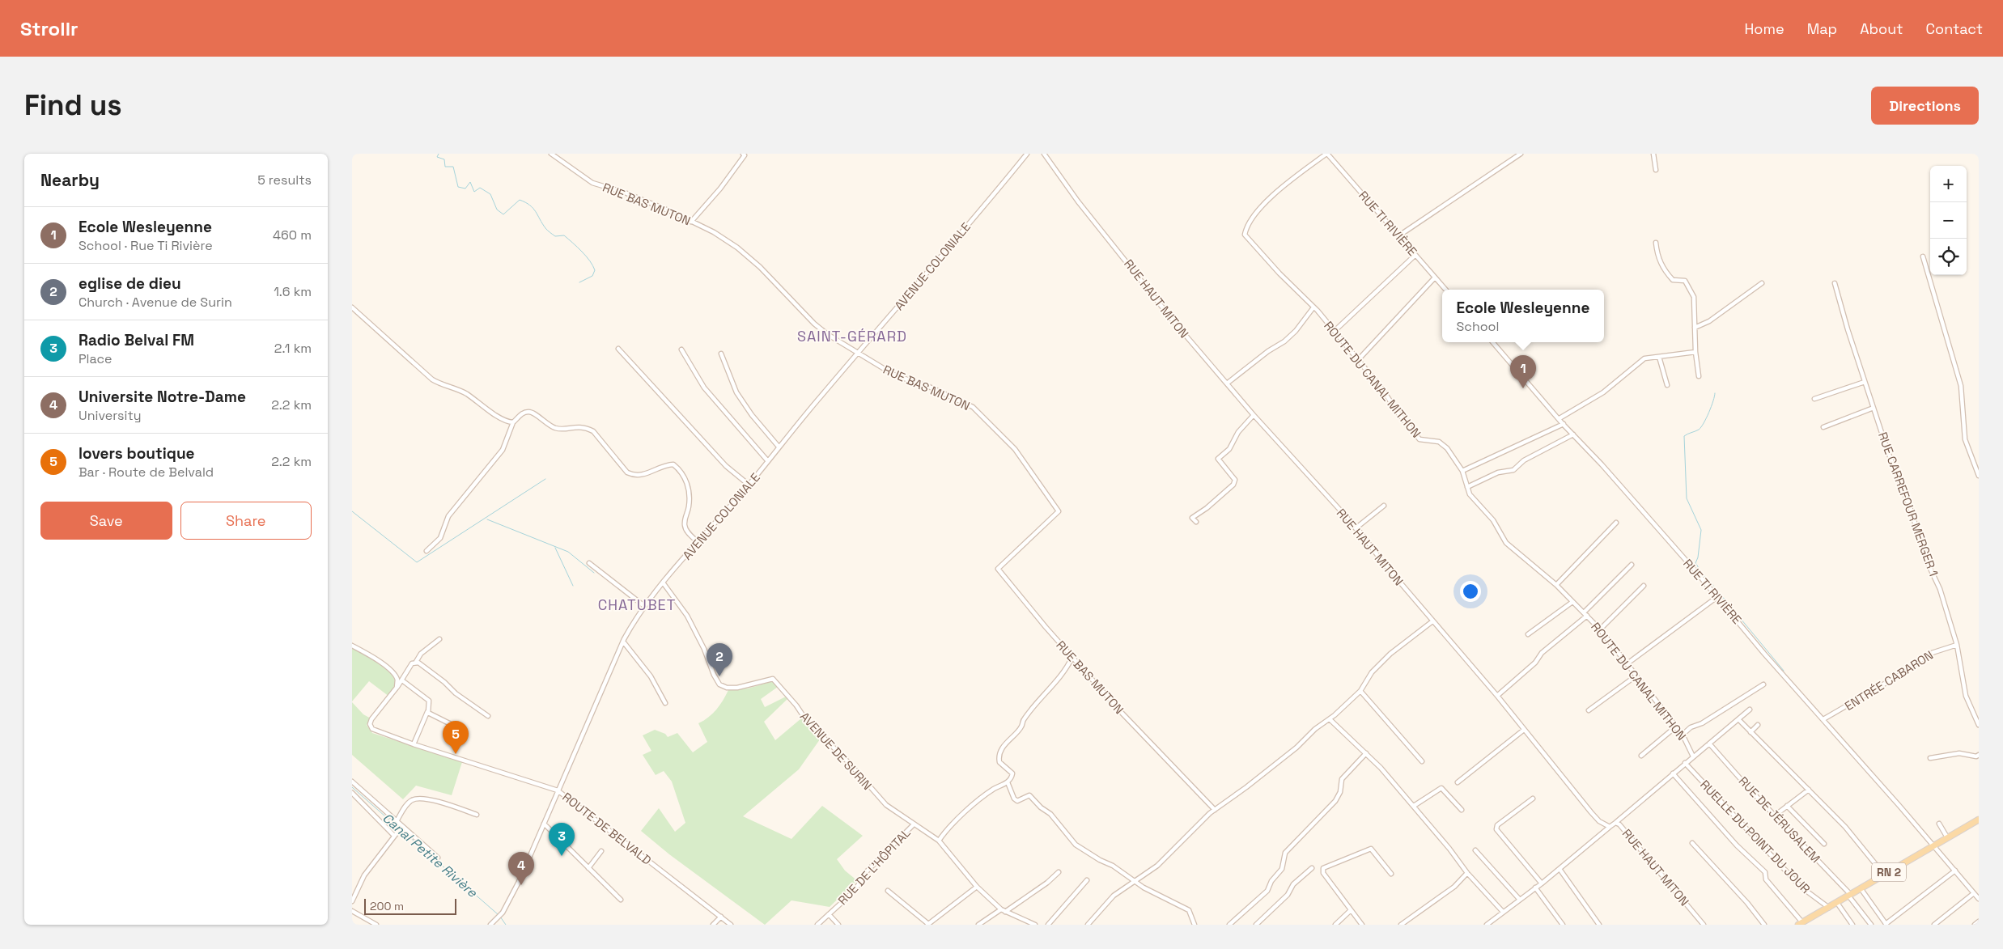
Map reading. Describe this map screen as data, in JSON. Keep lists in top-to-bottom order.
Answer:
{
  "streets": {
    "main road": ["RN 2"],
    "street": [
      "RUE BAS MUTON",
      "RUE TI RIVIÈRE",
      "AVENUE COLONIALE",
      "RUE HAUT MITON",
      "ROUTE DU CANAL MITHON",
      "RUE CARREFOUR MERGER 1",
      "ENTRÉE CABARON",
      "AVENUE DE SURIN",
      "RUE DE JÉRUSALEM",
      "ROUTE DE BELVALD",
      "RUELLE DU POINT DU JOUR",
      "RUE DE L'HÔPITAL"
    ]
  },
  "crossings": [
    ["RUE BAS MUTON", "AVENUE COLONIALE"],
    ["RUE TI RIVIÈRE", "ROUTE DU CANAL MITHON"],
    ["RUE TI RIVIÈRE", "ENTRÉE CABARON"],
    ["RUE TI RIVIÈRE", "RN 2"],
    ["AVENUE COLONIALE", "AVENUE DE SURIN"],
    ["AVENUE COLONIALE", "ROUTE DE BELVALD"],
    ["RUE CARREFOUR MERGER 1", "ENTRÉE CABARON"],
    ["AVENUE DE SURIN", "RUE DE L'HÔPITAL"],
    ["RUE DE JÉRUSALEM", "RN 2"],
    ["RUELLE DU POINT DU JOUR", "RN 2"]
  ],
  "districts": ["SAINT-GÉRARD", "CHATUBET"],
  "water": ["Canal Petite Rivière"],
  "scale_bar": "200 m",
  "page": {
    "header": "Strollr",
    "nav": [
      "Home",
      "Map",
      "About",
      "Contact"
    ],
    "buttons": [
      "Directions",
      ["Save", "Share"]
    ],
    "title": "Find us",
    "heading": ["Nearby", "5 results"],
    "map_buttons": ["+", "−"],
    "list": [
      {
        "mark": "1",
        "name": "Ecole Wesleyenne",
        "note": "School · Rue Ti Rivière",
        "value": "460 m"
      },
      {
        "mark": "2",
        "name": "eglise de dieu",
        "note": "Church · Avenue de Surin",
        "value": "1.6 km"
      },
      {
        "mark": "3",
        "name": "Radio Belval FM",
        "note": "Place",
        "value": "2.1 km"
      },
      {
        "mark": "4",
        "name": "Universite Notre-Dame",
        "note": "University",
        "value": "2.2 km"
      },
      {
        "mark": "5",
        "name": "lovers boutique",
        "note": "Bar · Route de Belvald",
        "value": "2.2 km"
      }
    ],
    "popup": ["Ecole Wesleyenne", "School"],
    "pins": [
      "1",
      "2",
      "5",
      "3",
      "4"
    ],
    "scale": "200 m"
  }
}
